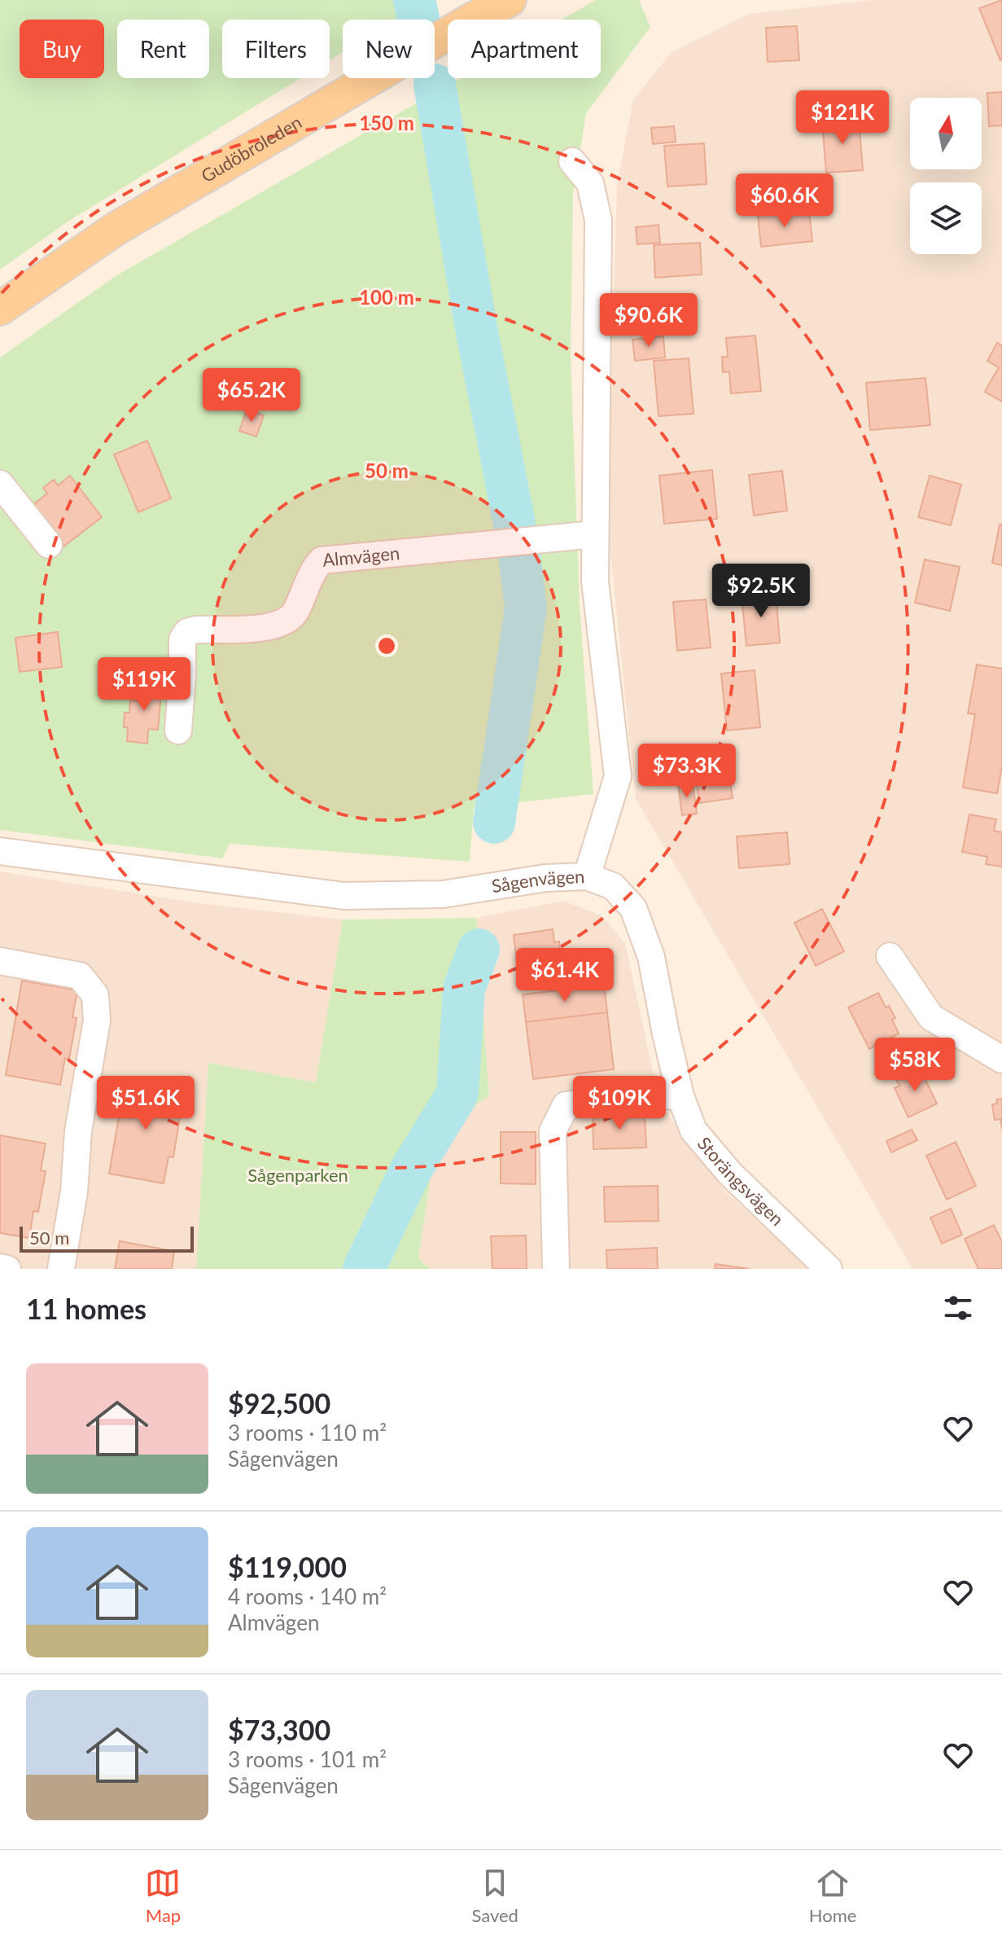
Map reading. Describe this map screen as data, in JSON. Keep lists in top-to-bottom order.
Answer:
{
  "streets": {
    "main road": ["Gudöbroleden"],
    "street": ["Almvägen", "Sågenvägen", "Storängsvägen"]
  },
  "crossings": [
    ["Almvägen", "Sågenvägen"],
    ["Sågenvägen", "Storängsvägen"]
  ],
  "parks": ["Sågenparken"],
  "scale_bar": "50 m",
  "north": "top",
  "page": {
    "chip": [
      "Buy",
      "Rent",
      "Filters",
      "New",
      "Apartment"
    ],
    "price": [
      "$121K",
      "$60.6K",
      "$90.6K",
      "$65.2K",
      "$92.5K",
      "$119K",
      "$73.3K",
      "$61.4K",
      "$58K",
      "$51.6K",
      "$109K"
    ],
    "scale": "50 m",
    "heading": "11 homes",
    "list": [
      {
        "name": "$92,500",
        "note": "3 rooms · 110 m² · Sågenvägen"
      },
      {
        "name": "$119,000",
        "note": "4 rooms · 140 m² · Almvägen"
      },
      {
        "name": "$73,300",
        "note": "3 rooms · 101 m² · Sågenvägen"
      }
    ],
    "tabs": ["Map", "Saved", "Home"]
  },
  "rings": ["150 m", "100 m", "50 m"]
}
